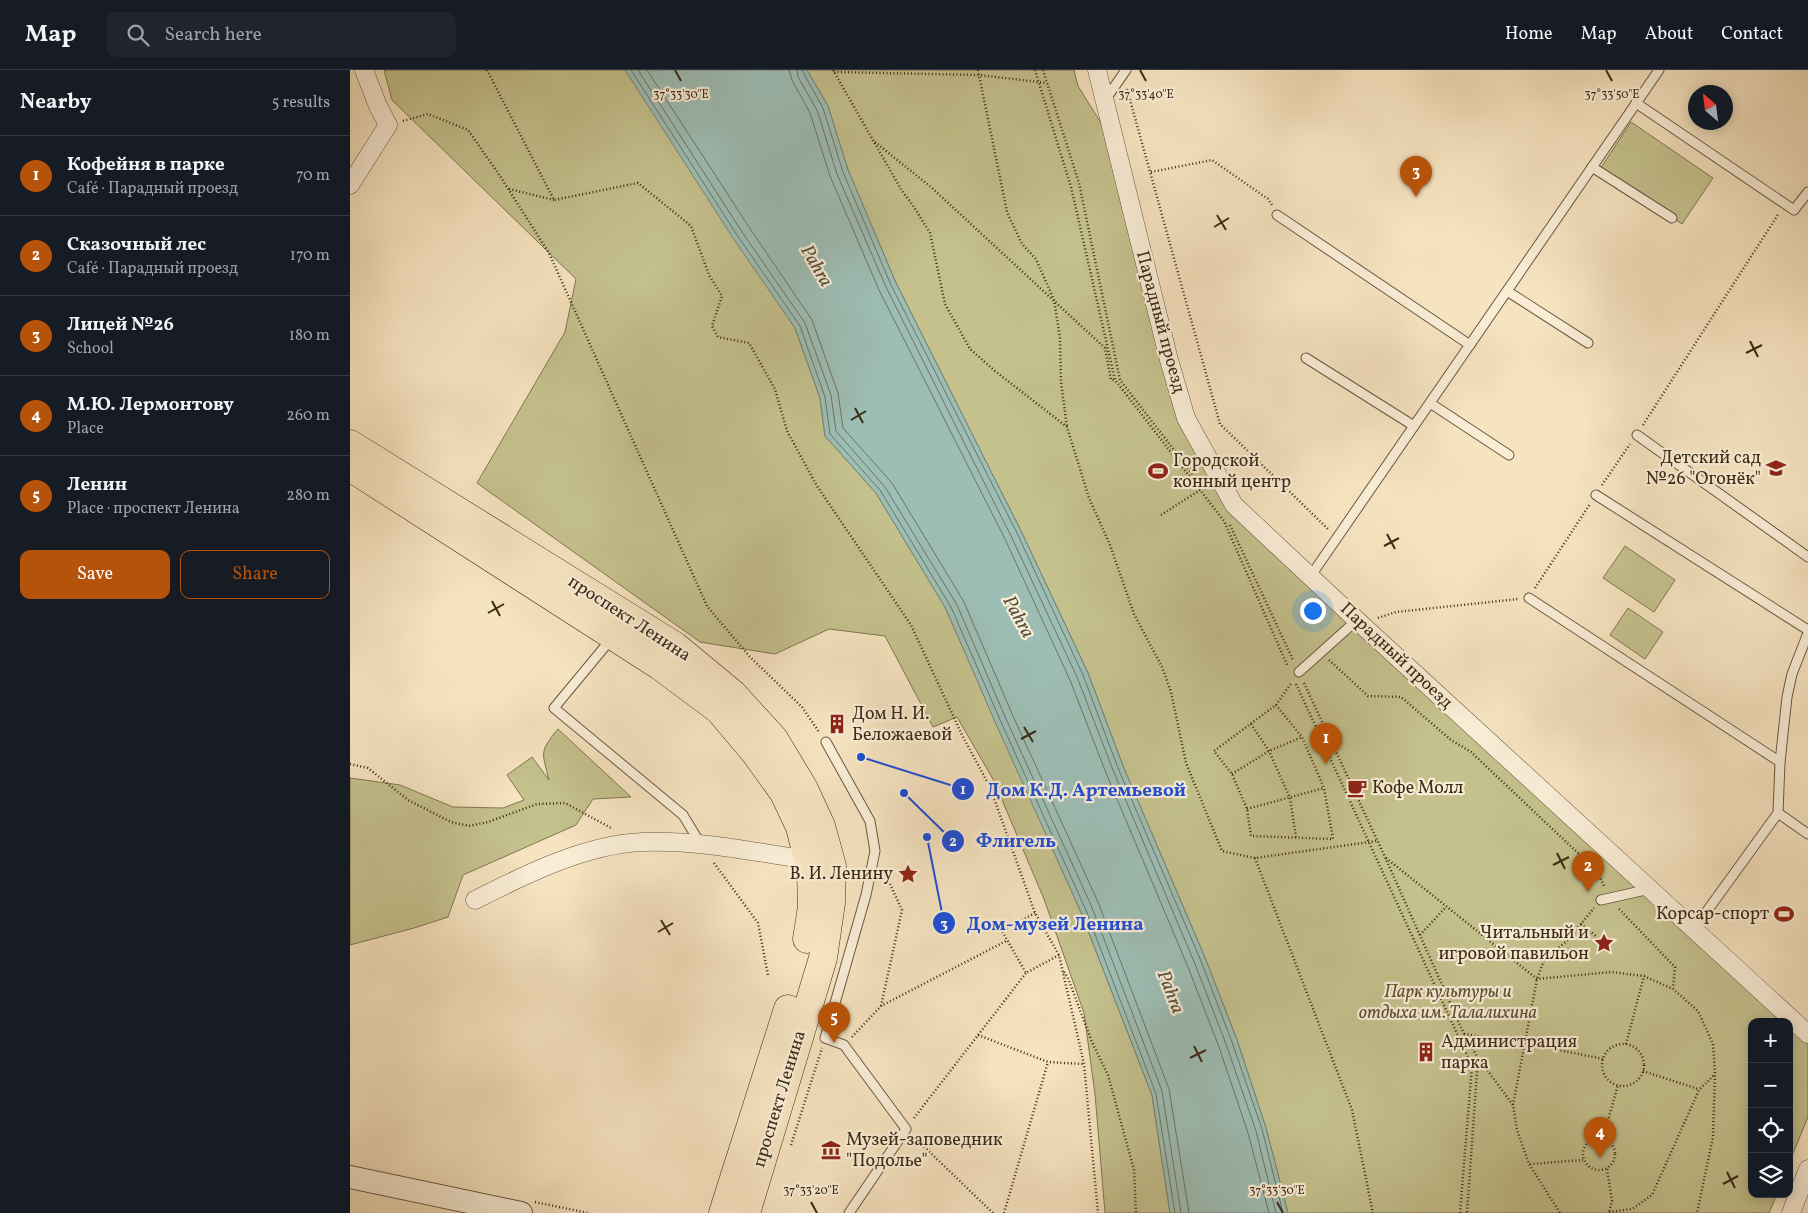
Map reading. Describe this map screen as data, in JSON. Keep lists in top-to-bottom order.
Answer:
{
  "streets": {
    "main road": ["проспект Ленина"],
    "street": ["Парадный проезд"]
  },
  "water": ["Pahra"],
  "parks": ["Парк культуры и отдыха им. Талалихина"],
  "places": {
    "school or university": ["Детский сад №26 \"Огонёк\""],
    "sports": ["Городской конный центр", "Корсар-спорт"],
    "building": ["Дом Н. И. Беложаевой", "Администрация парка"],
    "other": ["Дом К.Д. Артемьевой", "Флигель", "Дом-музей Ленина"],
    "cafe": ["Кофе Молл"],
    "place": ["В. И. Ленину", "Читальный и игровой павильон"],
    "museum": ["Музей-заповедник \"Подолье\""]
  },
  "north": "top left",
  "page": {
    "header": "Map",
    "search": "Search here",
    "nav": [
      "Home",
      "Map",
      "About",
      "Contact"
    ],
    "heading": ["Nearby", "5 results"],
    "list": [
      {
        "mark": "1",
        "name": "Кофейня в парке",
        "note": "Café · Парадный проезд",
        "value": "70 m"
      },
      {
        "mark": "2",
        "name": "Сказочный лес",
        "note": "Café · Парадный проезд",
        "value": "170 m"
      },
      {
        "mark": "3",
        "name": "Лицей №26",
        "note": "School",
        "value": "180 m"
      },
      {
        "mark": "4",
        "name": "М.Ю. Лермонтову",
        "note": "Place",
        "value": "260 m"
      },
      {
        "mark": "5",
        "name": "Ленин",
        "note": "Place · проспект Ленина",
        "value": "280 m"
      }
    ],
    "pins": [
      "3",
      "1",
      "2",
      "5",
      "4"
    ],
    "buttons": ["Save", "Share"],
    "map_buttons": ["+", "−"]
  },
  "coordinates": [
    "37°33'30\"E",
    "37°33'40\"E",
    "37°33'50\"E",
    "37°33'20\"E"
  ]
}
